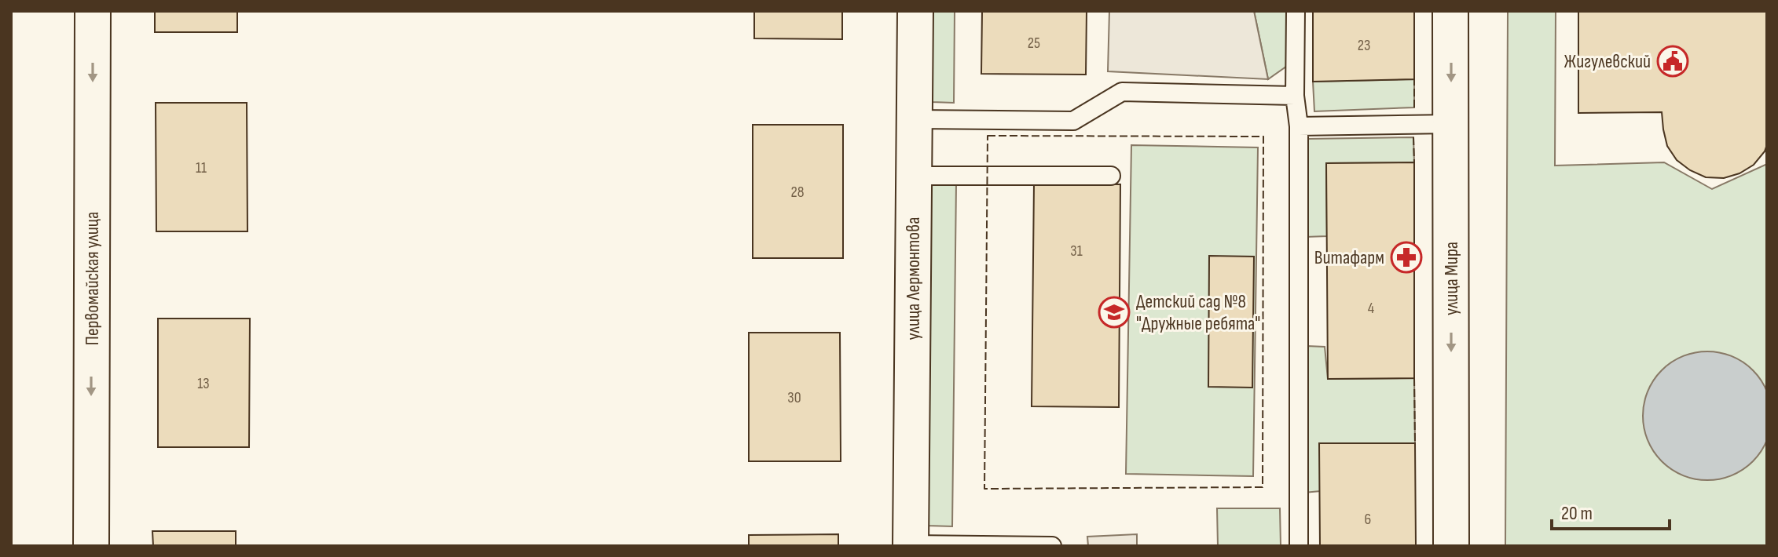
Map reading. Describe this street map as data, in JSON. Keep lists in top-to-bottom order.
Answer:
{
  "streets": {
    "street": ["Первомайская улица", "улица Лермонтова", "улица Мира"]
  },
  "one_way": ["Первомайская улица", "улица Мира"],
  "places": {
    "public building": ["Жигулевский"],
    "pharmacy": ["Витафарм"],
    "school or university": ["Детский сад №8 \"Дружные ребята\""]
  },
  "house_numbers": [
    "25",
    "23",
    "11",
    "28",
    "31",
    "4",
    "13",
    "30",
    "6"
  ],
  "scale_bar": "20 m"
}
